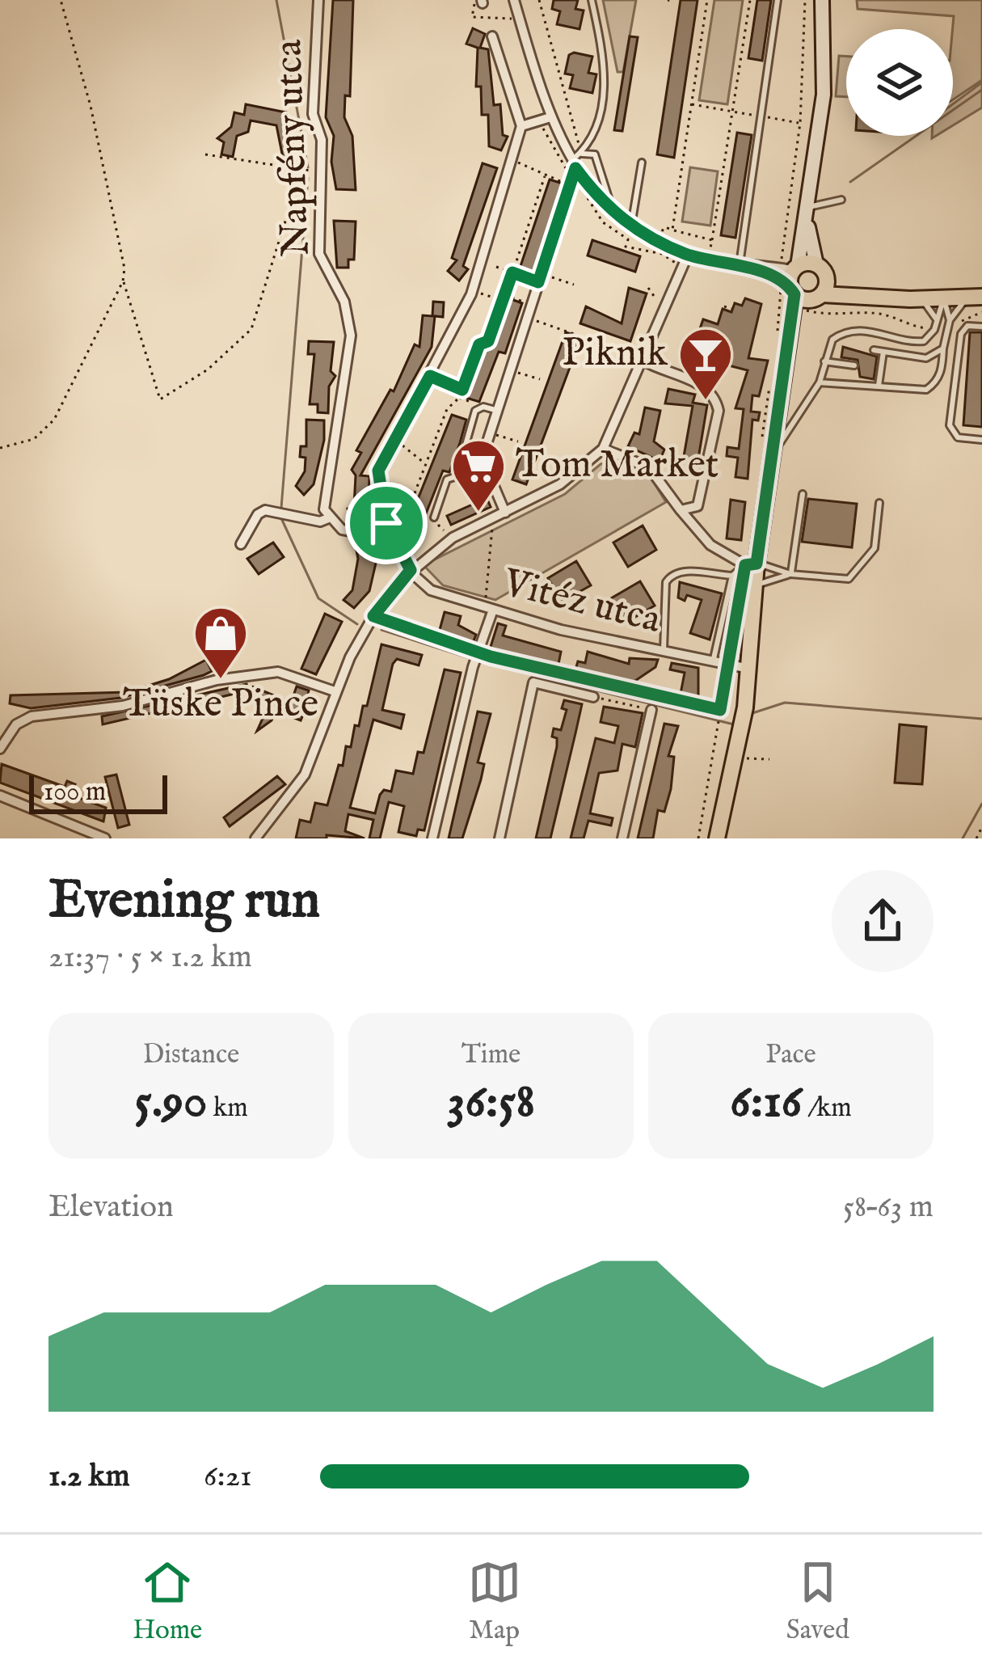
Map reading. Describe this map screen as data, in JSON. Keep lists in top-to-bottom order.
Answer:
{
  "streets": {
    "street": ["Napfény utca", "Vitéz utca"]
  },
  "places": {
    "bar": ["Piknik"],
    "supermarket": ["Tom Market"],
    "shop": ["Tüske Pince"]
  },
  "scale_bar": "100 m",
  "page": {
    "scale": "100 m",
    "heading": ["Evening run", "21:37 · 5 × 1.2 km"],
    "stats": [
      ["Distance", "5.90 km"],
      ["Time", "36:58"],
      ["Pace", "6:16 /km"]
    ],
    "chart": ["Elevation", "58–63 m"],
    "list": [
      {
        "name": "1.2 km",
        "note": "6:21"
      }
    ],
    "tabs": ["Home", "Map", "Saved"]
  }
}
